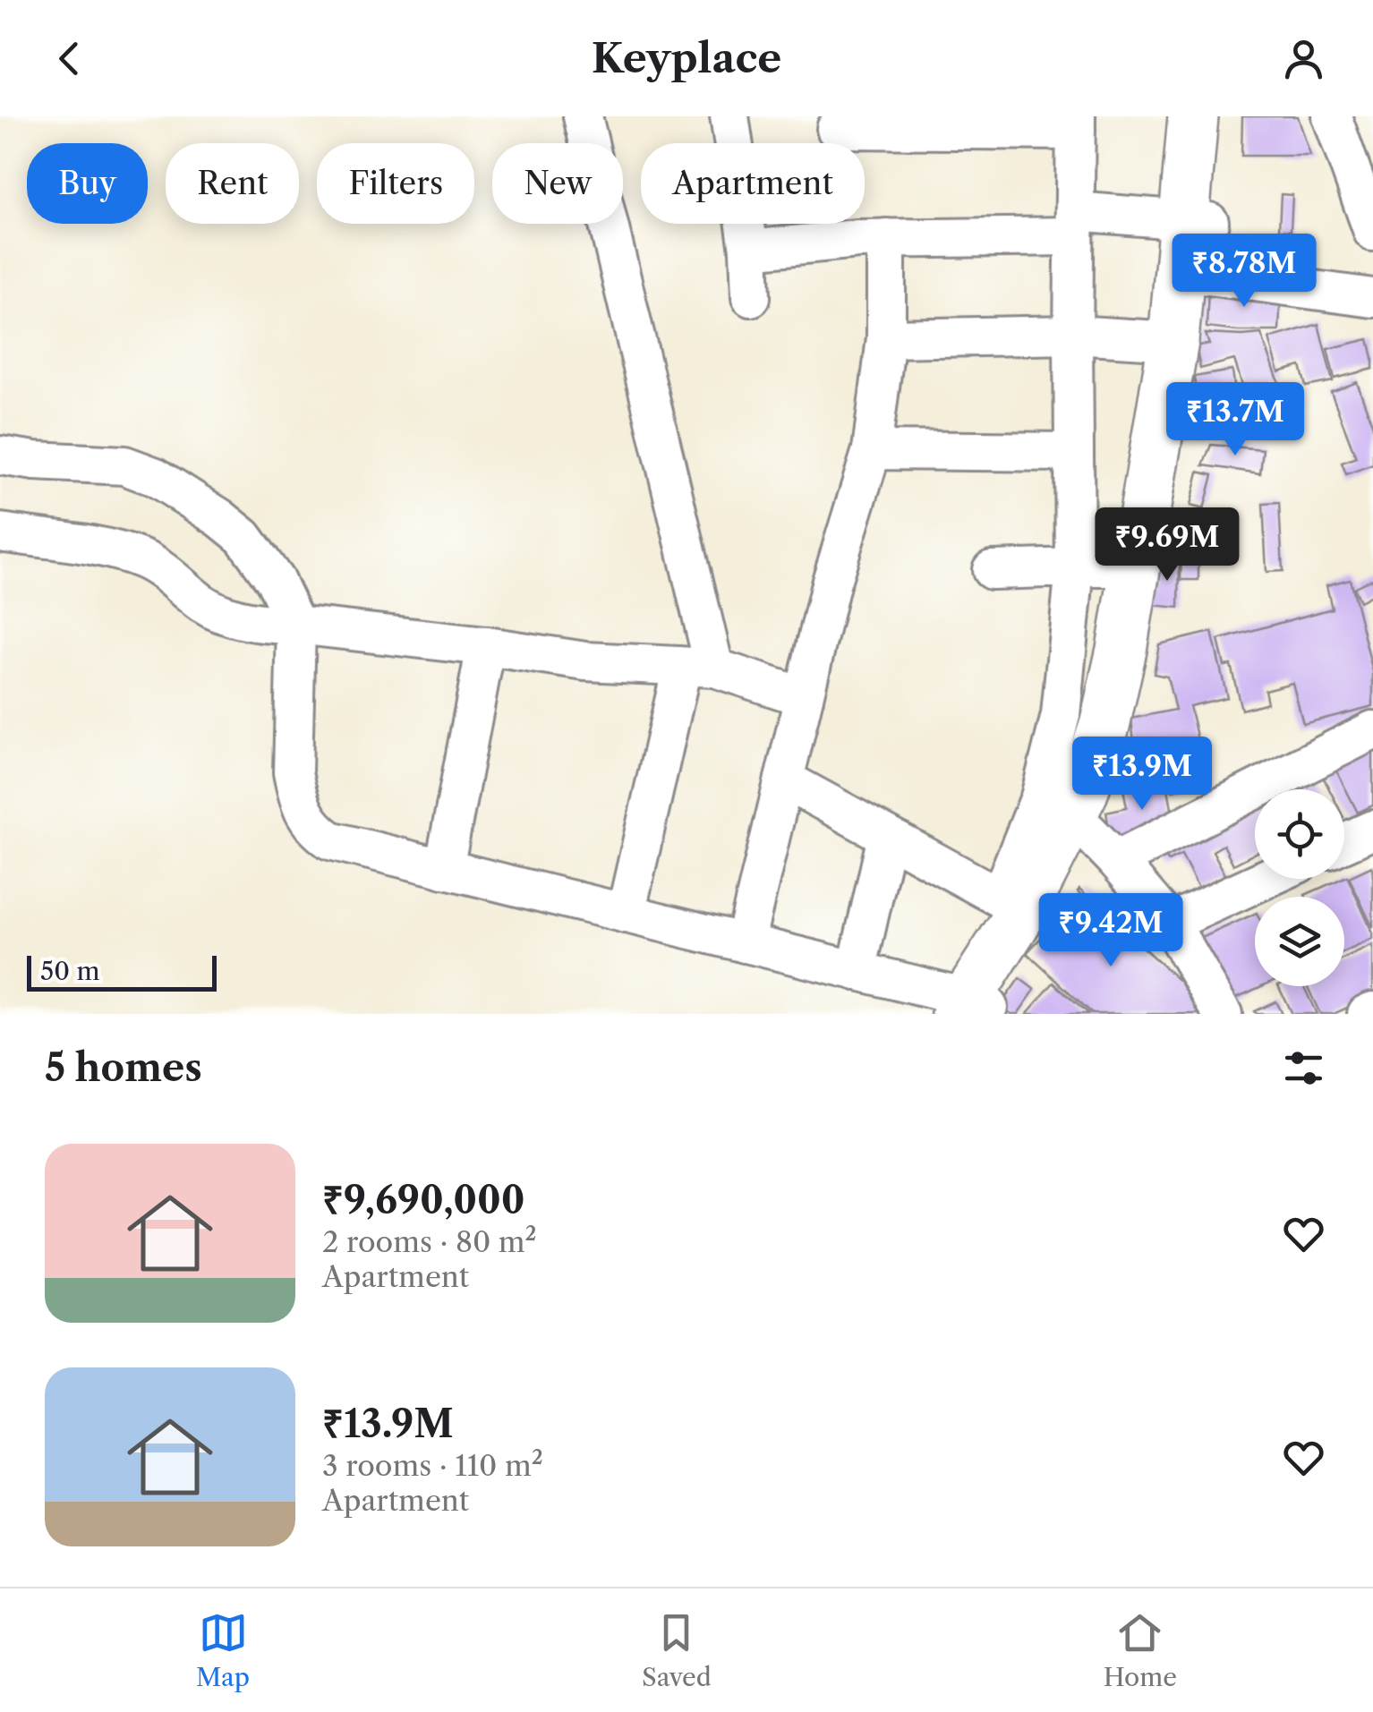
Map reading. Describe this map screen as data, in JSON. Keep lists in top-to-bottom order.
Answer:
{
  "scale_bar": "50 m",
  "page": {
    "header": "Keyplace",
    "chip": [
      "Buy",
      "Rent",
      "Filters",
      "New",
      "Apartment"
    ],
    "price": [
      "₹8.78M",
      "₹13.7M",
      "₹9.69M",
      "₹13.9M",
      "₹9.42M"
    ],
    "scale": "50 m",
    "heading": "5 homes",
    "list": [
      {
        "name": "₹9,690,000",
        "note": "2 rooms · 80 m² · Apartment"
      },
      {
        "name": "₹13.9M",
        "note": "3 rooms · 110 m² · Apartment"
      }
    ],
    "tabs": ["Map", "Saved", "Home"]
  }
}
